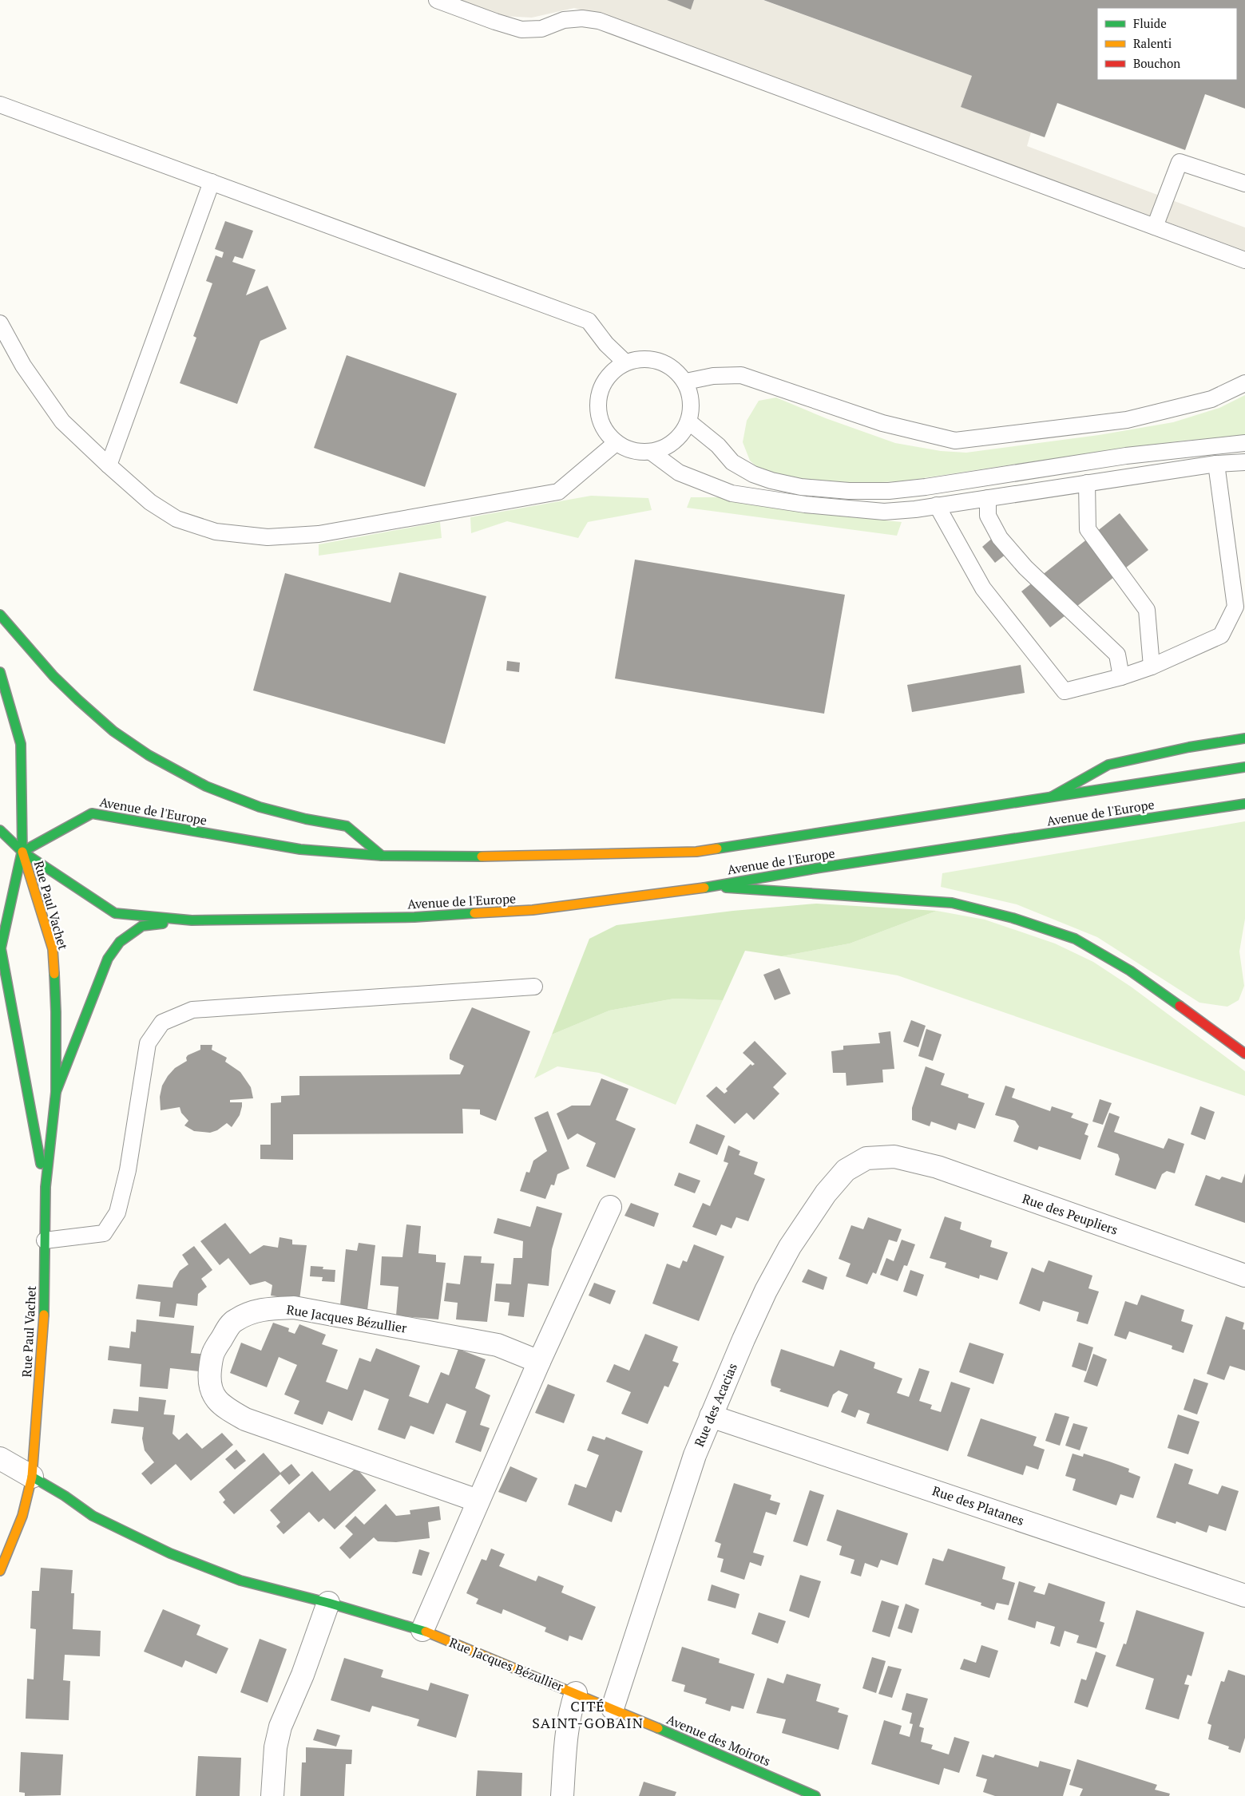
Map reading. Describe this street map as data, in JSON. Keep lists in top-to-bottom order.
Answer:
{
  "streets": {
    "main road": [
      "Avenue de l'Europe",
      "Rue Paul Vachet",
      "Rue Jacques Bézullier",
      "Avenue des Moirots"
    ],
    "street": ["Rue des Peupliers", "Rue des Acacias", "Rue des Platanes"]
  },
  "crossings": [
    ["Avenue de l'Europe", "Rue Paul Vachet"],
    ["Rue Paul Vachet", "Rue Jacques Bézullier"],
    ["Rue des Peupliers", "Rue des Acacias"],
    ["Rue Jacques Bézullier", "Rue des Acacias"],
    ["Rue Jacques Bézullier", "Avenue des Moirots"],
    ["Rue des Acacias", "Rue des Platanes"],
    ["Rue des Acacias", "Avenue des Moirots"]
  ],
  "districts": ["CITÉ SAINT-GOBAIN"],
  "legend": ["Fluide", "Ralenti", "Bouchon"]
}
